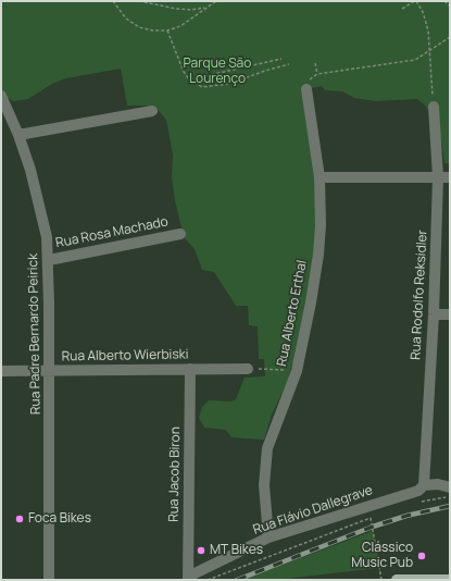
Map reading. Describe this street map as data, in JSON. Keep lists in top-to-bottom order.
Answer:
{
  "streets": {
    "street": [
      "Rua Rosa Machado",
      "Rua Rodolfo Reksidler",
      "Rua Alberto Erthal",
      "Rua Padre Bernardo Peirick",
      "Rua Alberto Wierbiski",
      "Rua Jacob Biron",
      "Rua Flávio Dallegrave"
    ]
  },
  "crossings": [
    ["Rua Rosa Machado", "Rua Padre Bernardo Peirick"],
    ["Rua Rodolfo Reksidler", "Rua Flávio Dallegrave"],
    ["Rua Alberto Erthal", "Rua Flávio Dallegrave"],
    ["Rua Padre Bernardo Peirick", "Rua Alberto Wierbiski"],
    ["Rua Alberto Wierbiski", "Rua Jacob Biron"],
    ["Rua Jacob Biron", "Rua Flávio Dallegrave"]
  ],
  "parks": ["Parque São Lourenço"],
  "places": ["Foca Bikes", "MT Bikes", "Clássico Music Pub"]
}
